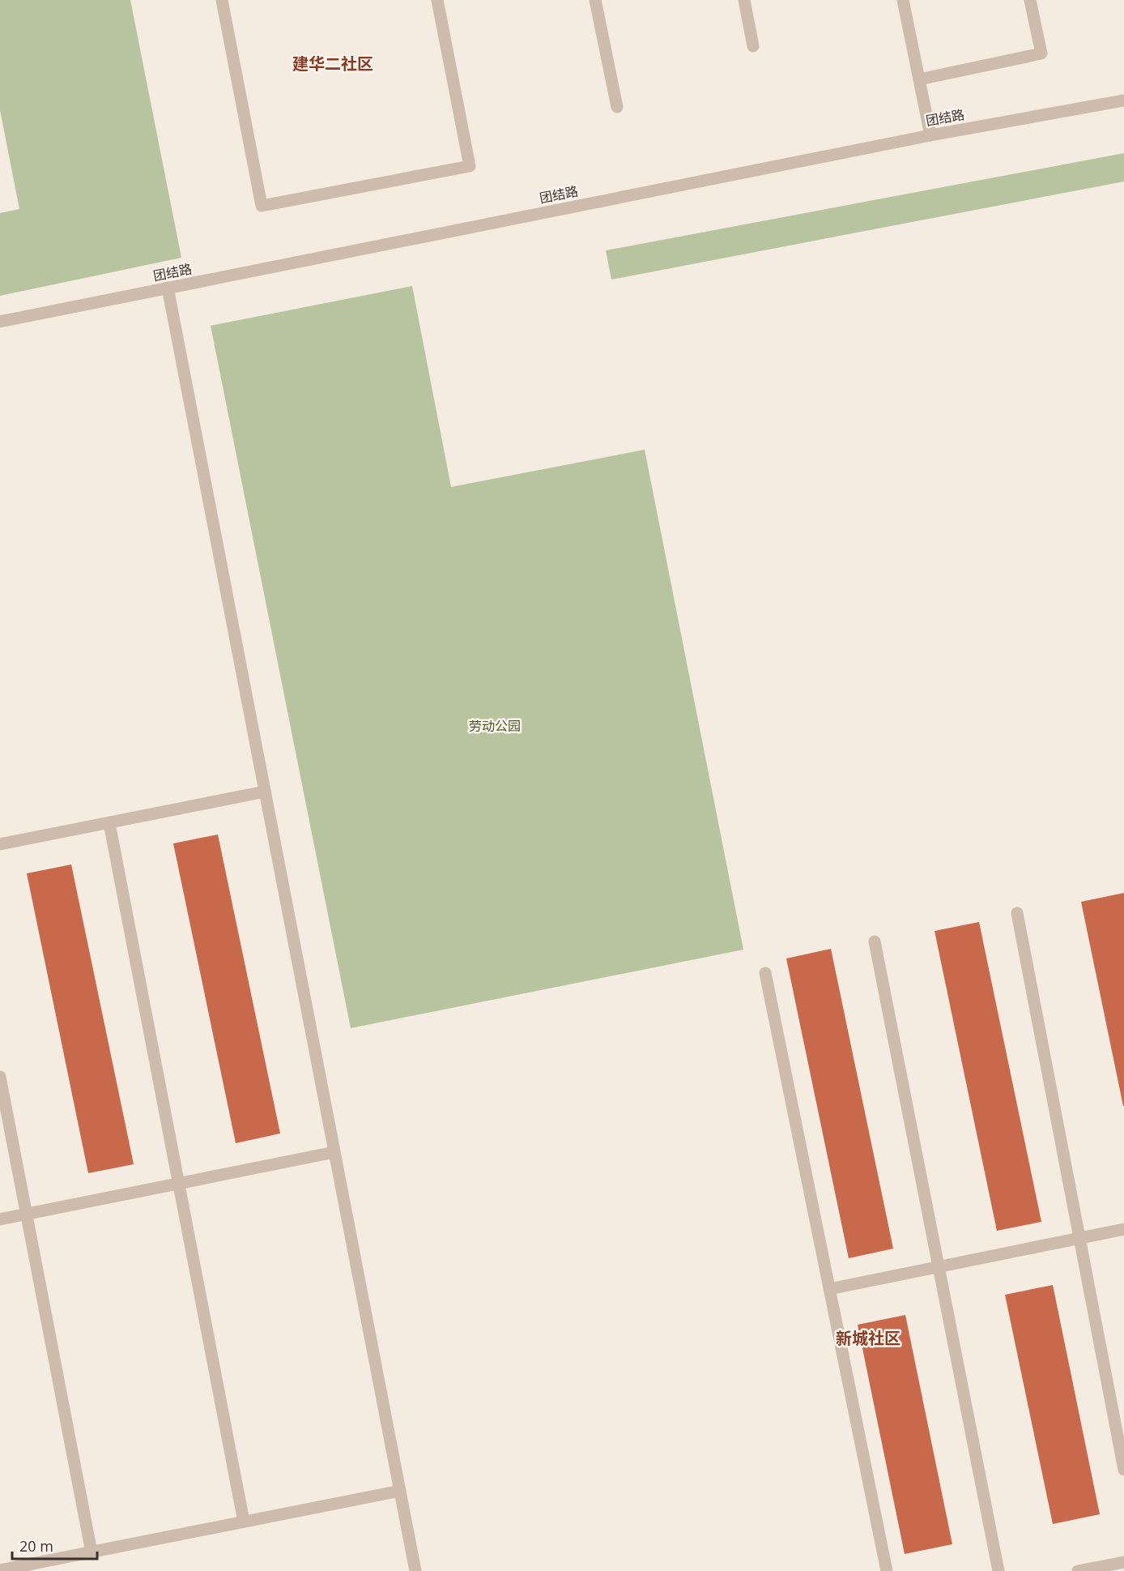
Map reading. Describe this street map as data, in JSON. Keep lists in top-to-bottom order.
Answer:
{
  "streets": {
    "street": ["团结路"]
  },
  "districts": ["建华二社区", "新城社区"],
  "parks": ["劳动公园"],
  "scale_bar": "20 m"
}
